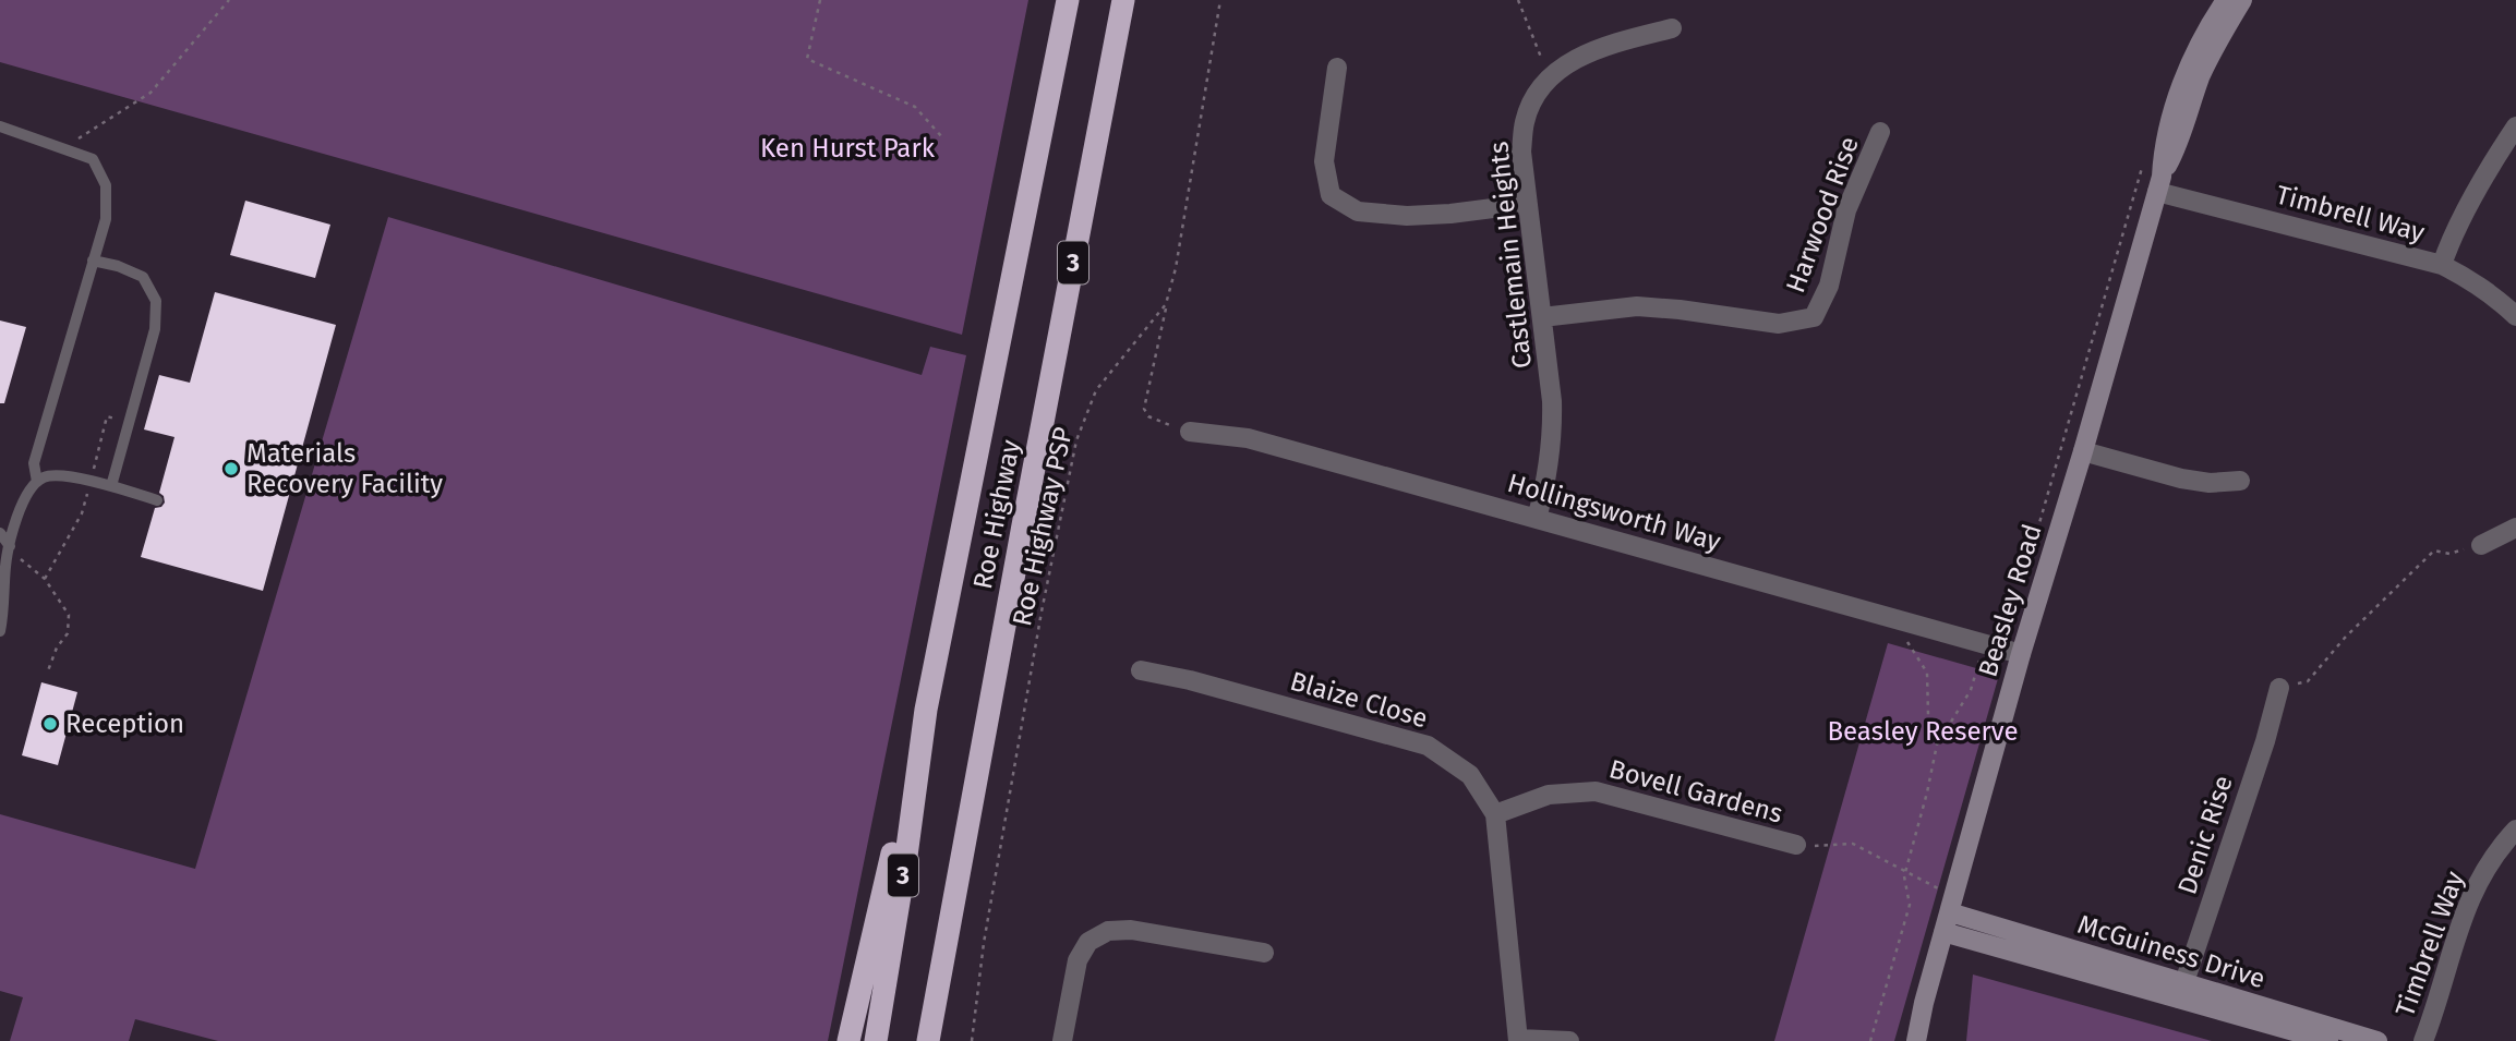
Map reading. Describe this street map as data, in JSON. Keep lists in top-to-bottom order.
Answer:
{
  "streets": {
    "highway": ["3", "Roe Highway"],
    "main road": ["Beasley Road", "McGuiness Drive"],
    "street": [
      "Timbrell Way",
      "Harwood Rise",
      "Castlemain Heights",
      "Hollingsworth Way",
      "Blaize Close",
      "Bovell Gardens",
      "Denic Rise"
    ],
    "path": ["Roe Highway PSP"]
  },
  "crossings": [
    ["Timbrell Way", "Beasley Road"],
    ["Harwood Rise", "Castlemain Heights"],
    ["Castlemain Heights", "Hollingsworth Way"],
    ["Hollingsworth Way", "Beasley Road"],
    ["Beasley Road", "McGuiness Drive"],
    ["Blaize Close", "Bovell Gardens"],
    ["Denic Rise", "McGuiness Drive"]
  ],
  "parks": ["Ken Hurst Park", "Beasley Reserve"],
  "places": ["Materials Recovery Facility", "Reception"]
}
